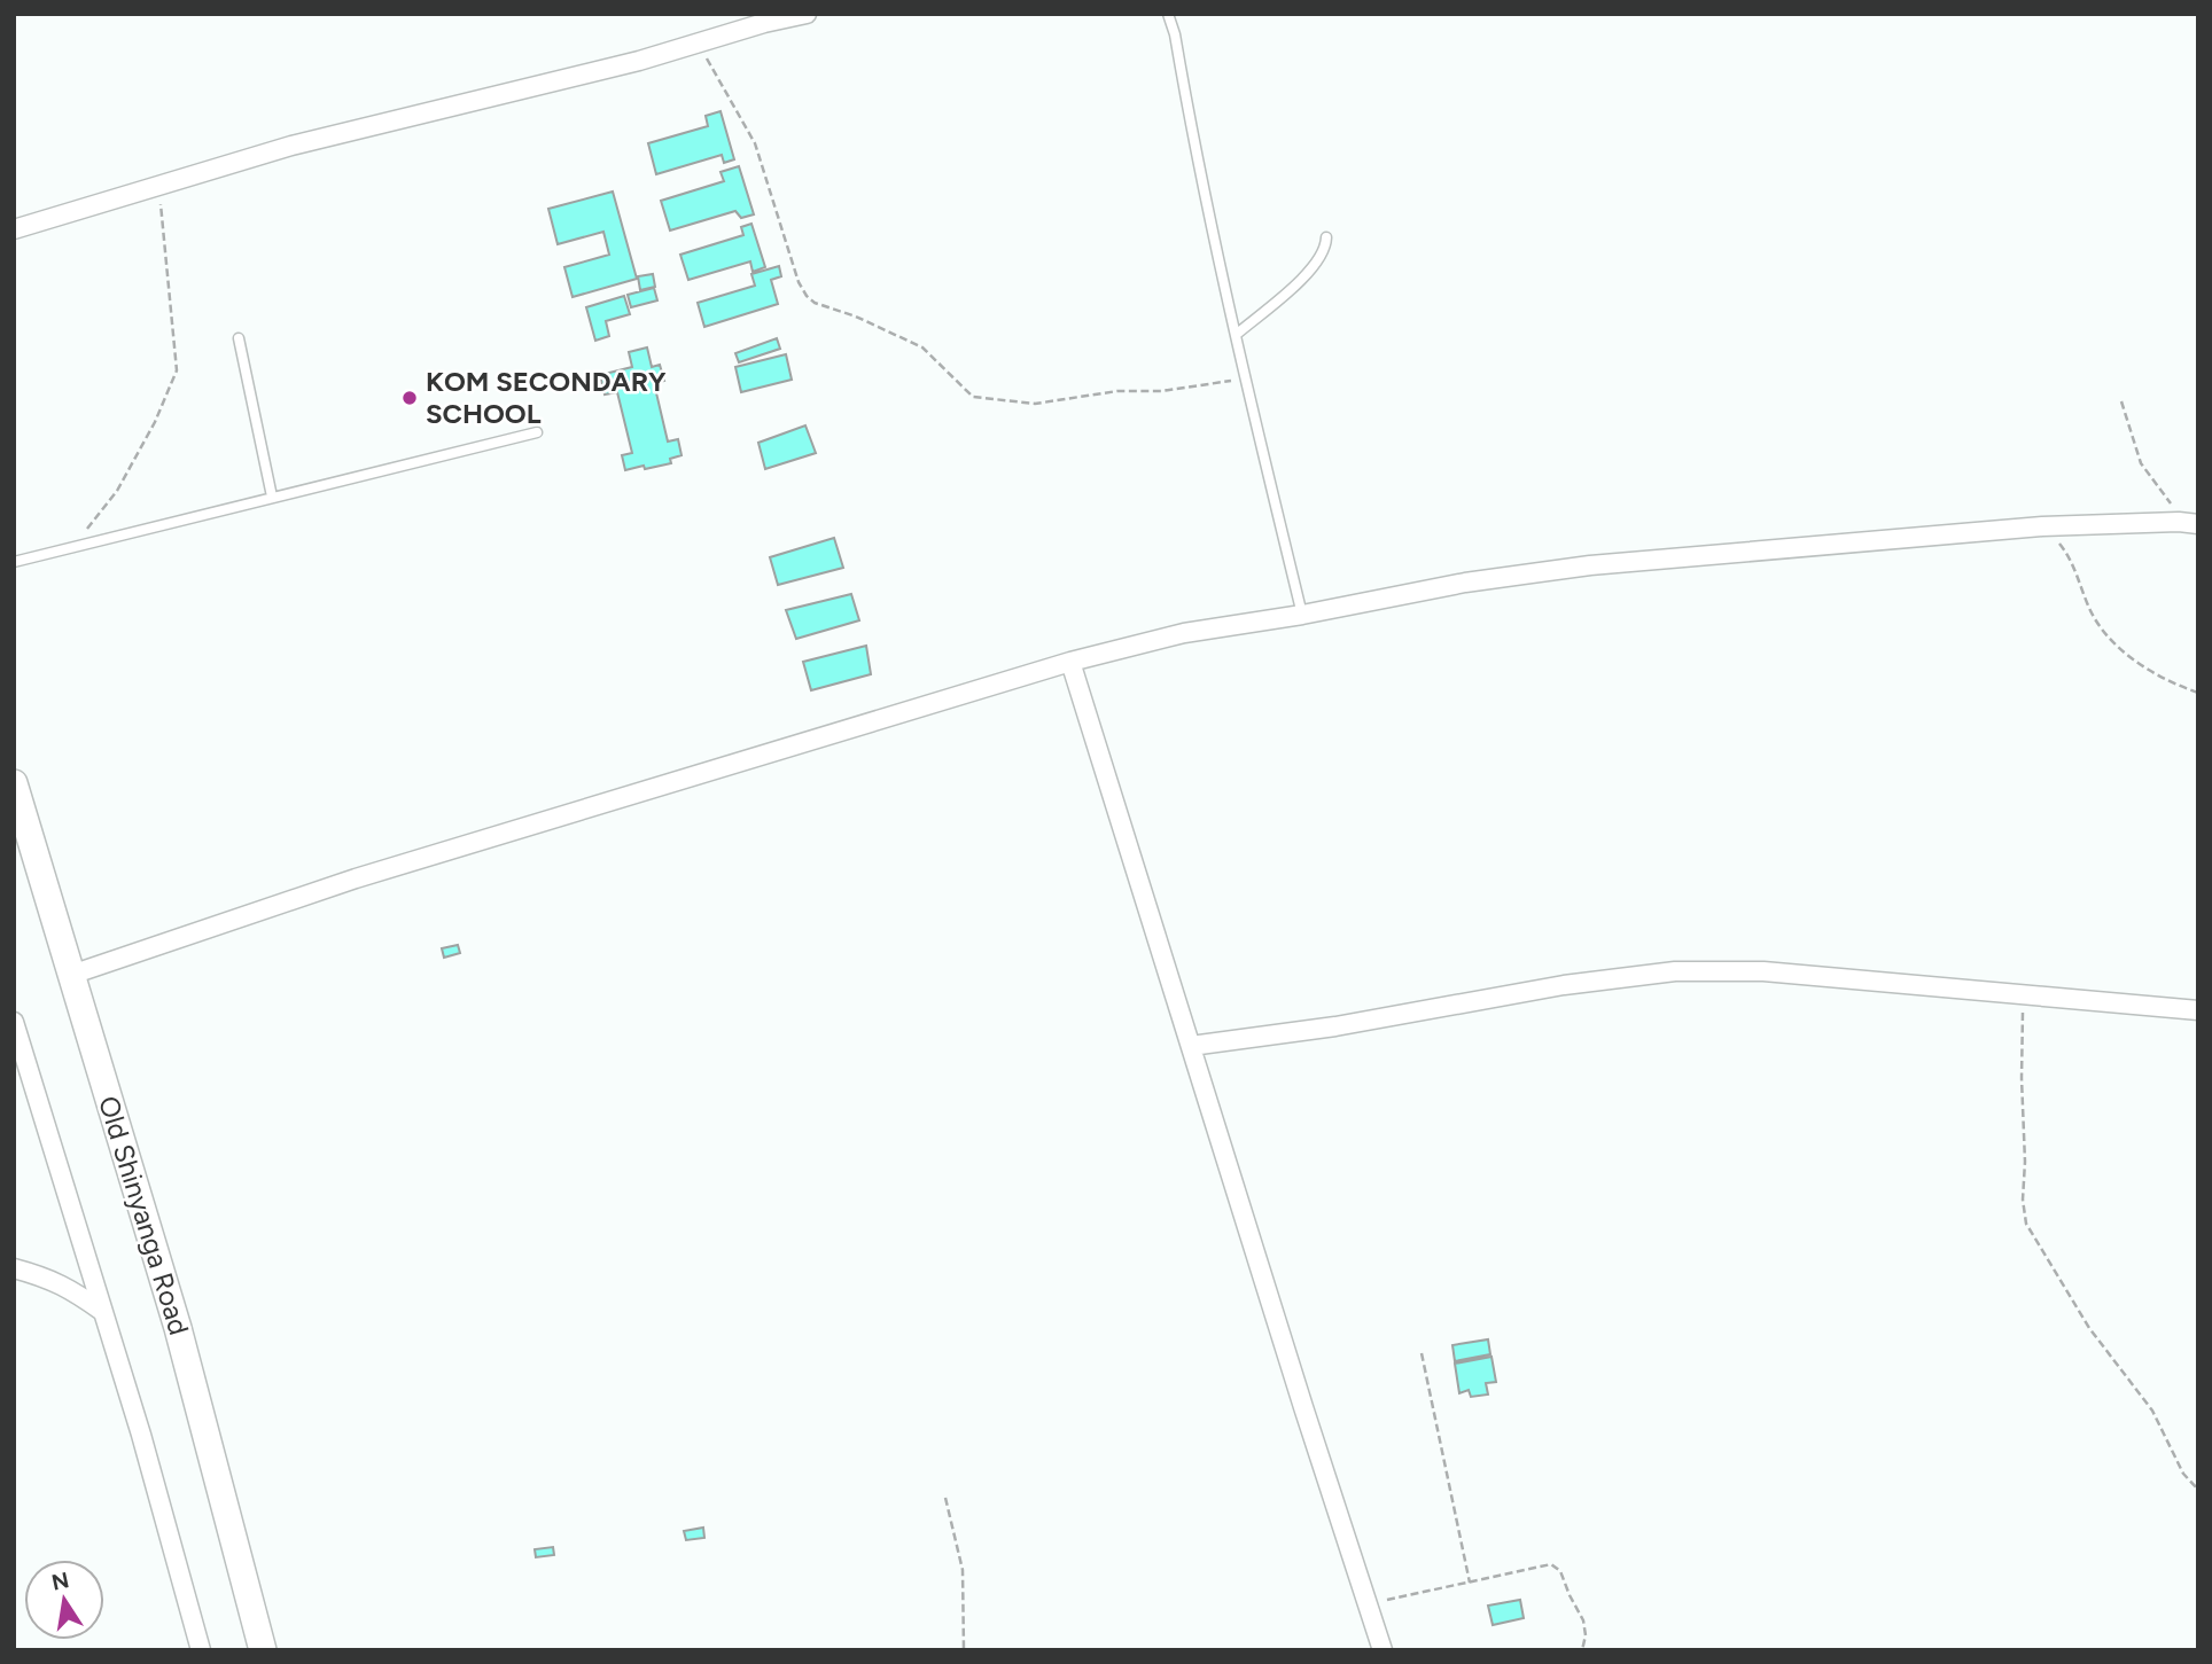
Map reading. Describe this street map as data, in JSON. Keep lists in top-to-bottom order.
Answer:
{
  "streets": {
    "main road": ["Old Shinyanga Road"]
  },
  "places": ["KOM SECONDARY SCHOOL"],
  "north": "top"
}
